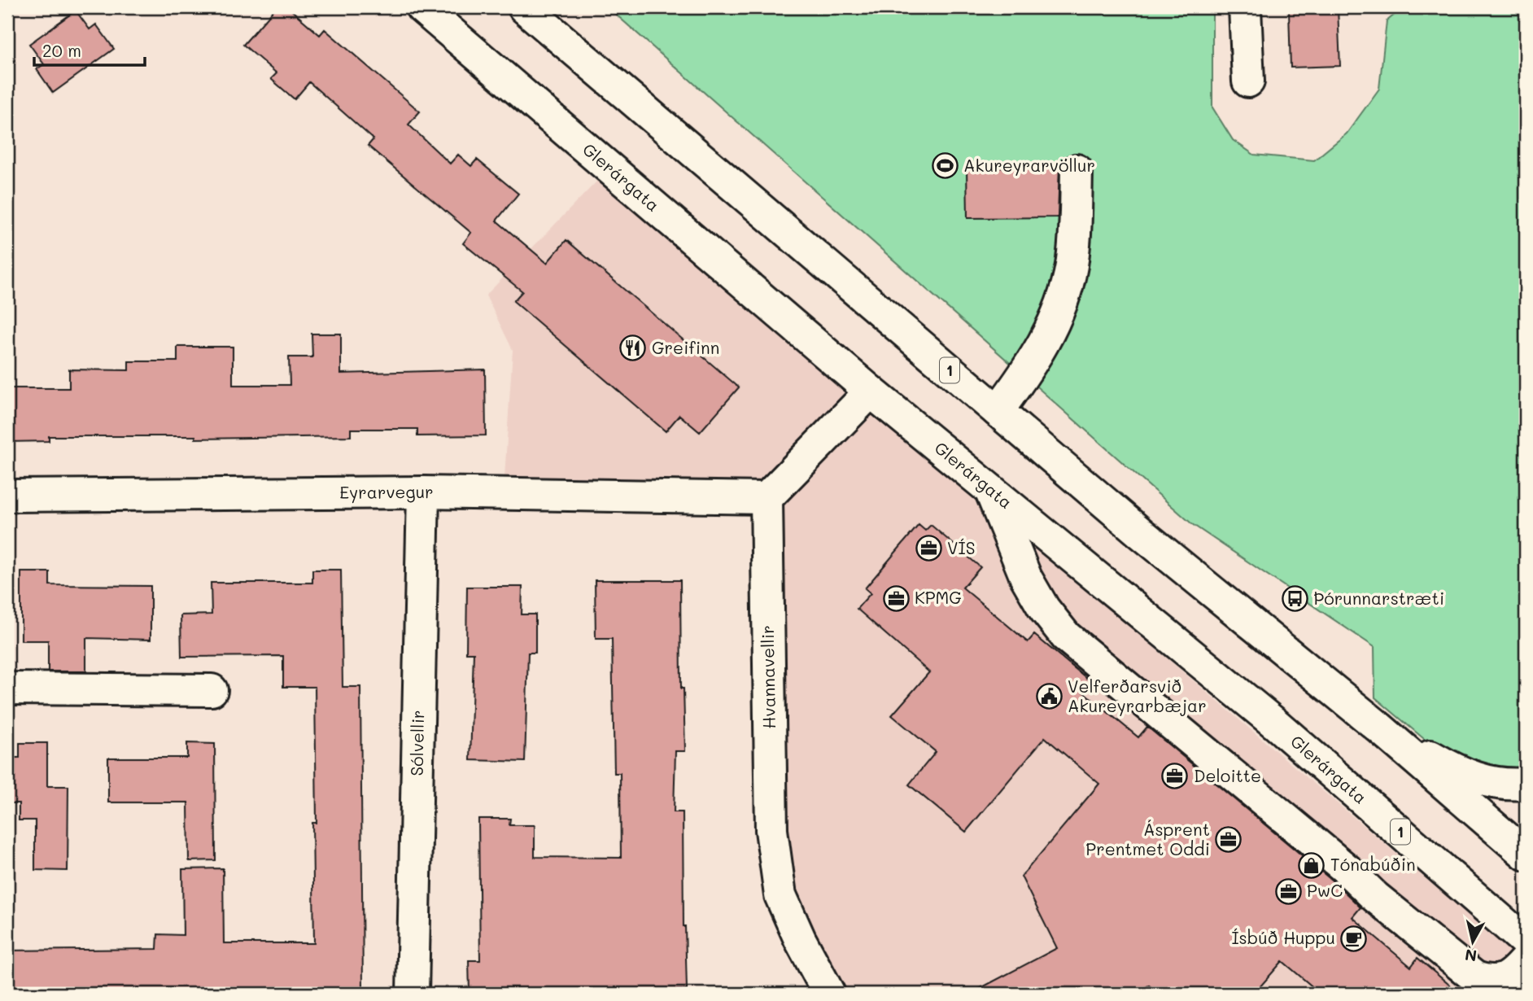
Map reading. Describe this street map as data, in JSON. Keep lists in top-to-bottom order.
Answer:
{
  "streets": {
    "main road": [
      "Glerárgata",
      "1",
      "Eyrarvegur",
      "Hvannavellir",
      "Sólvellir"
    ]
  },
  "crossings": [
    ["Eyrarvegur", "Hvannavellir"],
    ["Eyrarvegur", "Sólvellir"]
  ],
  "places": {
    "sports": ["Akureyrarvöllur"],
    "restaurant": ["Greifinn"],
    "office": [
      "VÍS",
      "KPMG",
      "Deloitte",
      "Ásprent Prentmet Oddi",
      "PwC"
    ],
    "bus stop": ["Þórunnarstræti"],
    "public building": ["Velferðarsvið Akureyrarbæjar"],
    "shop": ["Tónabúðin"],
    "cafe": ["Ísbúð Huppu"]
  },
  "scale_bar": "20 m",
  "north": "bottom"
}
